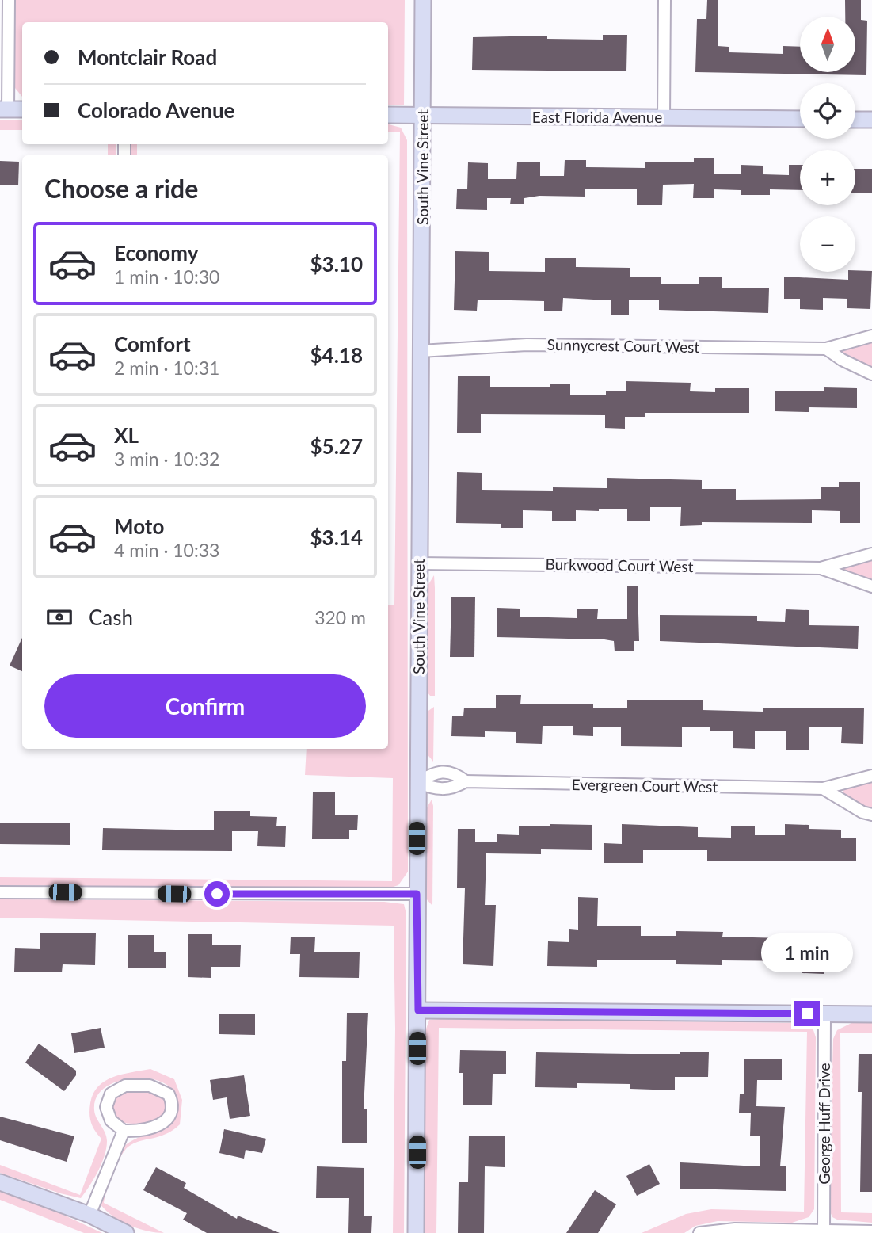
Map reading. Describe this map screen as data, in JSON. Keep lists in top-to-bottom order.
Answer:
{
  "streets": {
    "street": [
      "East Florida Avenue",
      "South Vine Street",
      "Sunnycrest Court West",
      "Burkwood Court West",
      "Evergreen Court West",
      "George Huff Drive"
    ]
  },
  "crossings": [
    ["East Florida Avenue", "South Vine Street"],
    ["South Vine Street", "Sunnycrest Court West"],
    ["South Vine Street", "Burkwood Court West"],
    ["South Vine Street", "Evergreen Court West"]
  ],
  "north": "top",
  "page": {
    "map_buttons": ["+", "−"],
    "banner": ["Montclair Road", "Colorado Avenue"],
    "heading": "Choose a ride",
    "list": [
      {
        "name": "Economy",
        "note": "1 min · 10:30",
        "value": "$3.10"
      },
      {
        "name": "Comfort",
        "note": "2 min · 10:31",
        "value": "$4.18"
      },
      {
        "name": "XL",
        "note": "3 min · 10:32",
        "value": "$5.27"
      },
      {
        "name": "Moto",
        "note": "4 min · 10:33",
        "value": "$3.14"
      }
    ],
    "pay": ["Cash", "320 m"],
    "buttons": "Confirm",
    "bubble": "1 min"
  }
}
